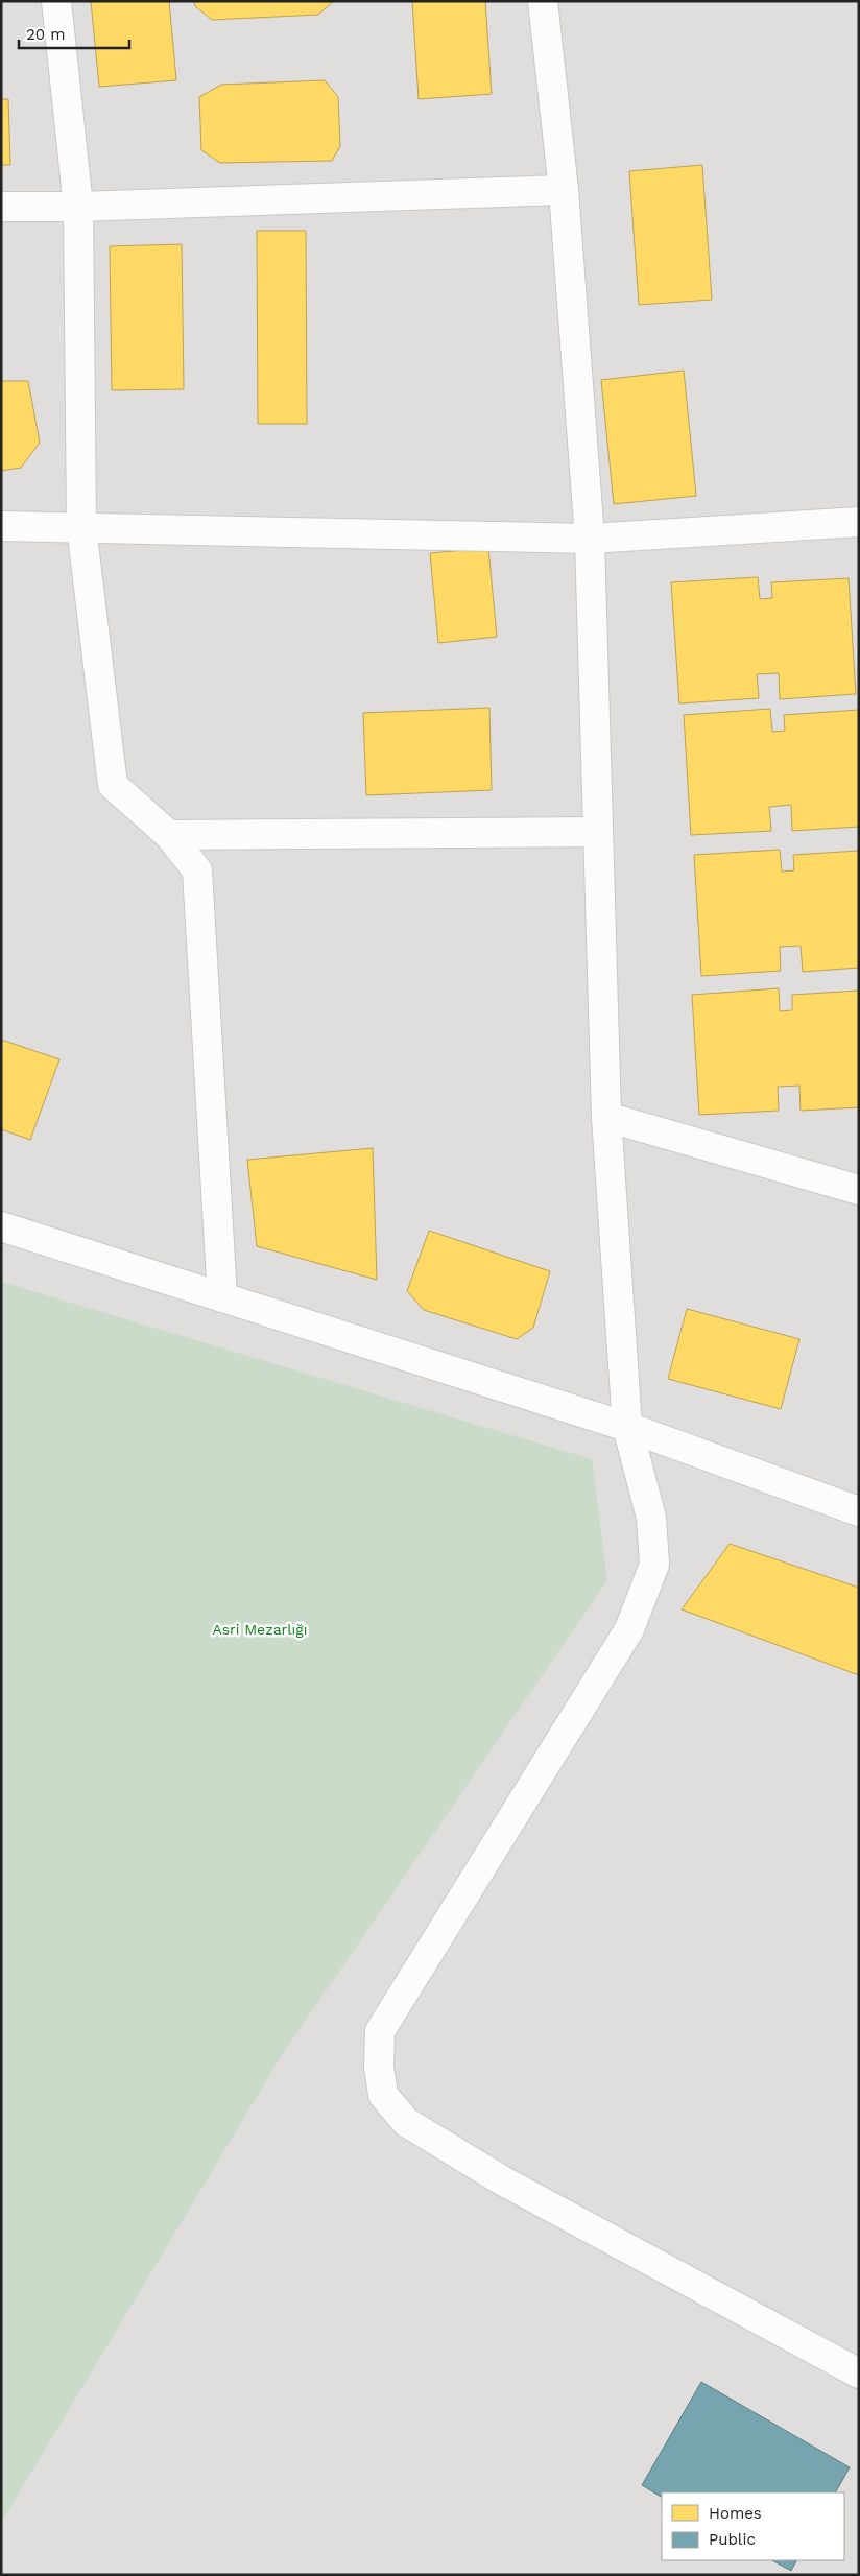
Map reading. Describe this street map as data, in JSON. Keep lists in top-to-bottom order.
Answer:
{
  "parks": ["Asri Mezarlığı"],
  "legend": ["Homes", "Public"],
  "scale_bar": "20 m"
}
